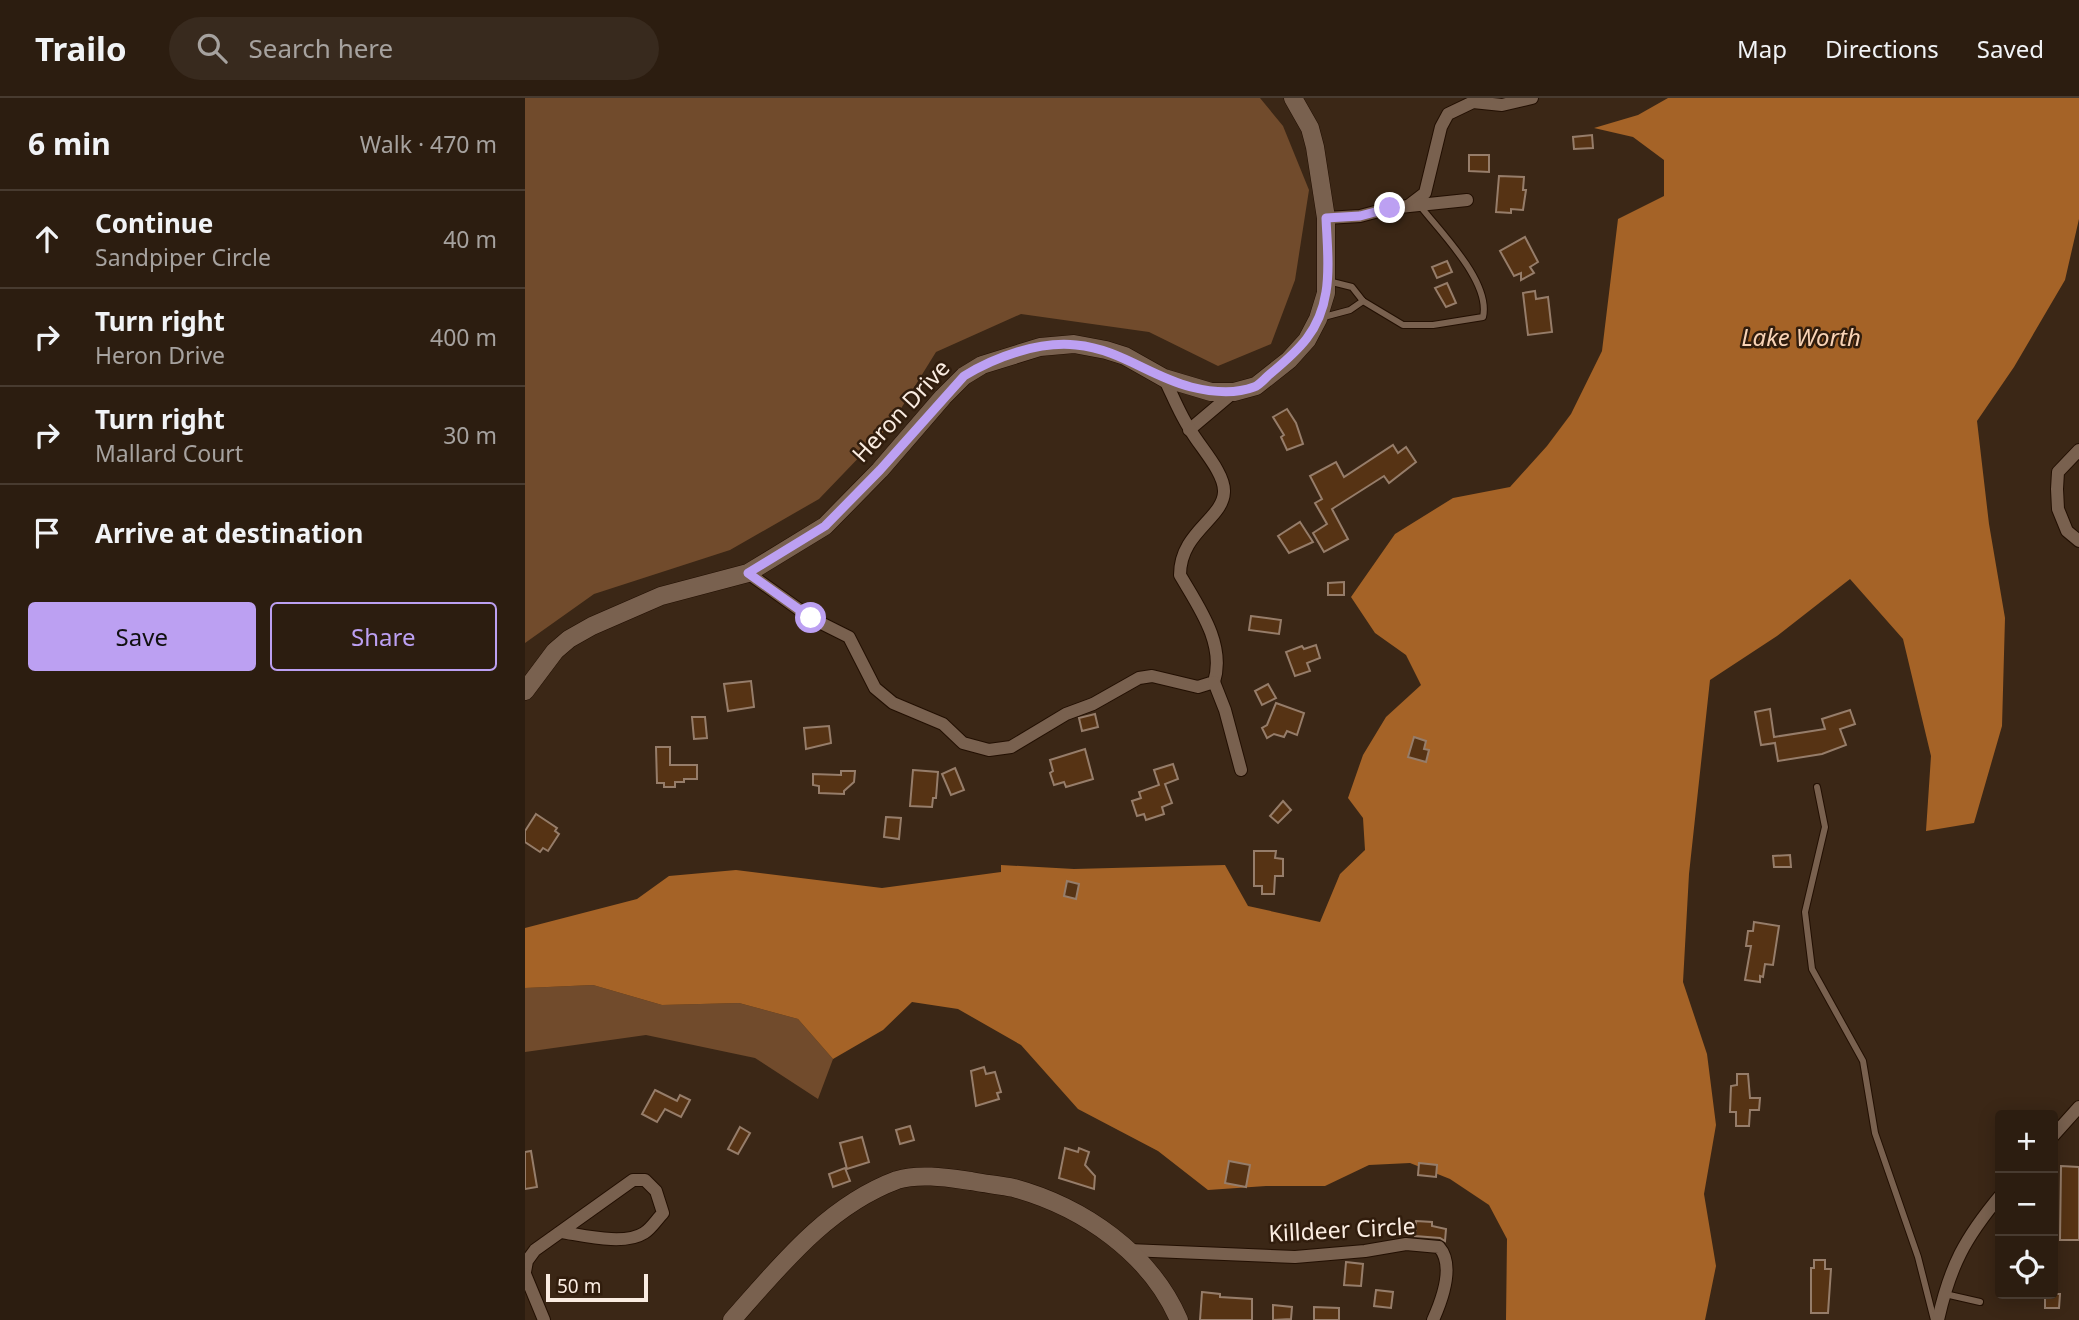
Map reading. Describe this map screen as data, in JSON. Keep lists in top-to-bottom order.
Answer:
{
  "streets": {
    "street": ["Heron Drive", "Killdeer Circle"]
  },
  "water": ["Lake Worth"],
  "scale_bar": "50 m",
  "page": {
    "header": "Trailo",
    "search": "Search here",
    "nav": ["Map", "Directions", "Saved"],
    "heading": ["6 min", "Walk · 470 m"],
    "list": [
      ["Continue", "Sandpiper Circle", "40 m"],
      ["Turn right", "Heron Drive", "400 m"],
      ["Turn right", "Mallard Court", "30 m"],
      "Arrive at destination"
    ],
    "buttons": ["Save", "Share"],
    "map_buttons": ["+", "−"],
    "scale": "50 m"
  }
}
